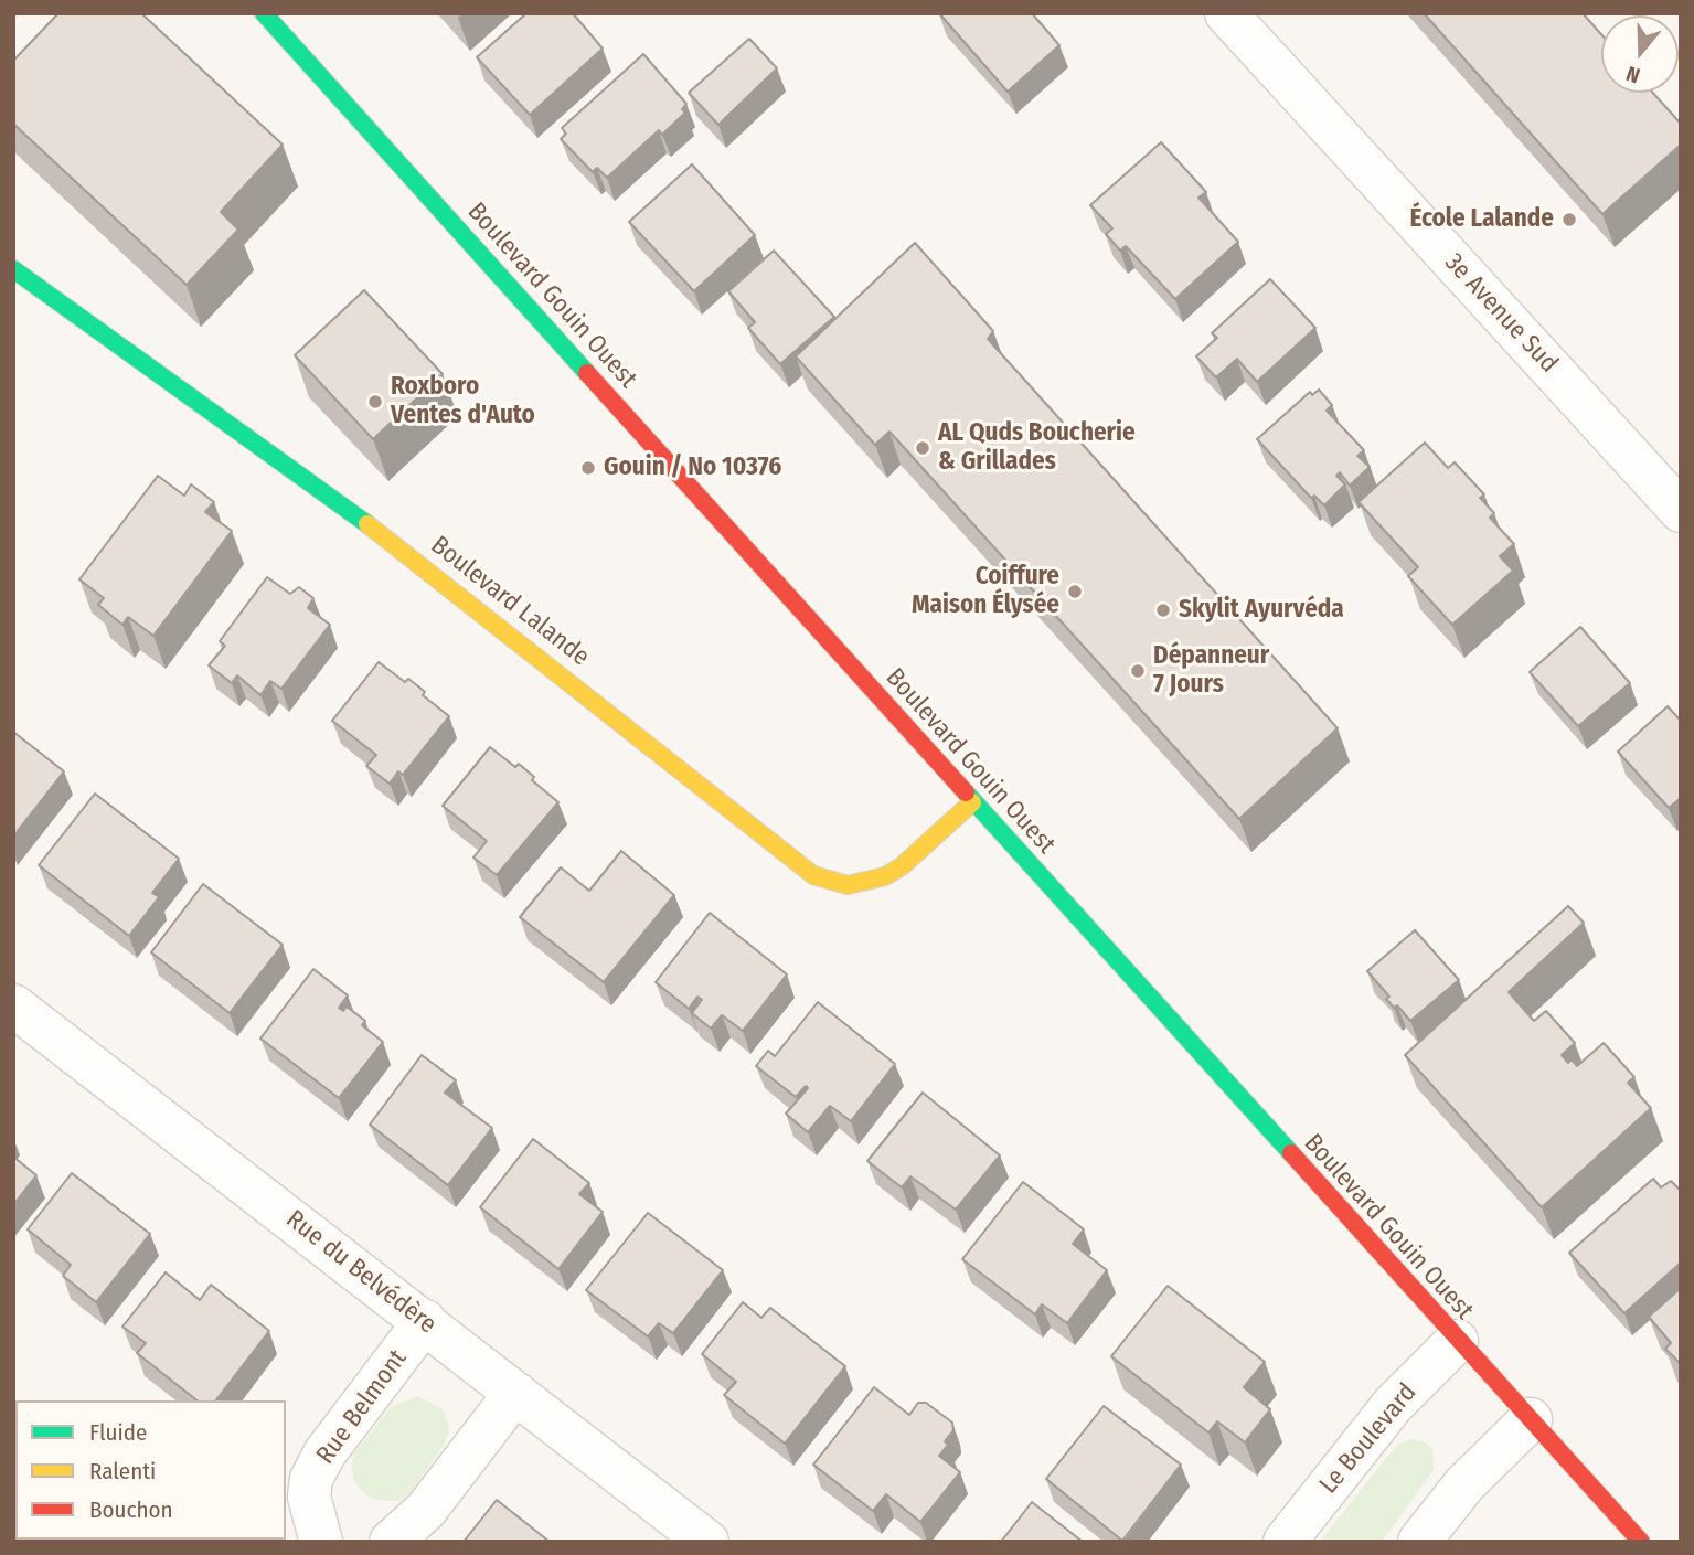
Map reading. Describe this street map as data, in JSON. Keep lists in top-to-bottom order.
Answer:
{
  "streets": {
    "main road": ["Boulevard Gouin Ouest", "Boulevard Lalande"],
    "street": [
      "3e Avenue Sud",
      "Rue du Belvédère",
      "Rue Belmont",
      "Le Boulevard"
    ]
  },
  "crossings": [
    ["Boulevard Gouin Ouest", "Boulevard Lalande"],
    ["Boulevard Gouin Ouest", "Le Boulevard"],
    ["Rue du Belvédère", "Rue Belmont"]
  ],
  "places": [
    "École Lalande",
    "Roxboro Ventes d'Auto",
    "AL Quds Boucherie & Grillades",
    "Gouin / No 10376",
    "Coiffure Maison Élysée",
    "Skylit Ayurvéda",
    "Dépanneur 7 Jours"
  ],
  "legend": ["Fluide", "Ralenti", "Bouchon"],
  "north": "bottom"
}
